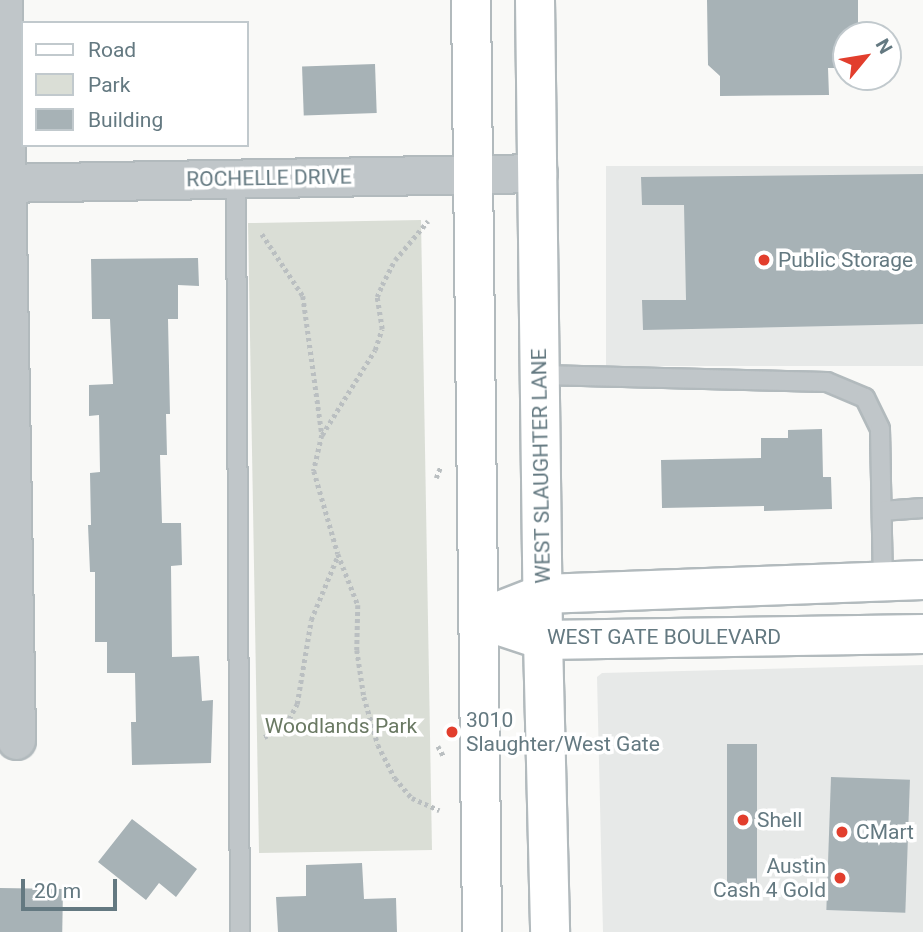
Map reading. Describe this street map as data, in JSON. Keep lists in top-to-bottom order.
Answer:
{
  "streets": {
    "main road": ["WEST SLAUGHTER LANE", "WEST GATE BOULEVARD"],
    "street": ["ROCHELLE DRIVE"]
  },
  "crossings": [
    ["ROCHELLE DRIVE", "WEST SLAUGHTER LANE"],
    ["WEST SLAUGHTER LANE", "WEST GATE BOULEVARD"]
  ],
  "parks": ["Woodlands Park"],
  "places": [
    "Public Storage",
    "3010 Slaughter/West Gate",
    "Shell",
    "CMart",
    "Austin Cash 4 Gold"
  ],
  "legend": ["Road", "Park", "Building"],
  "scale_bar": "20 m",
  "north": "top right"
}
